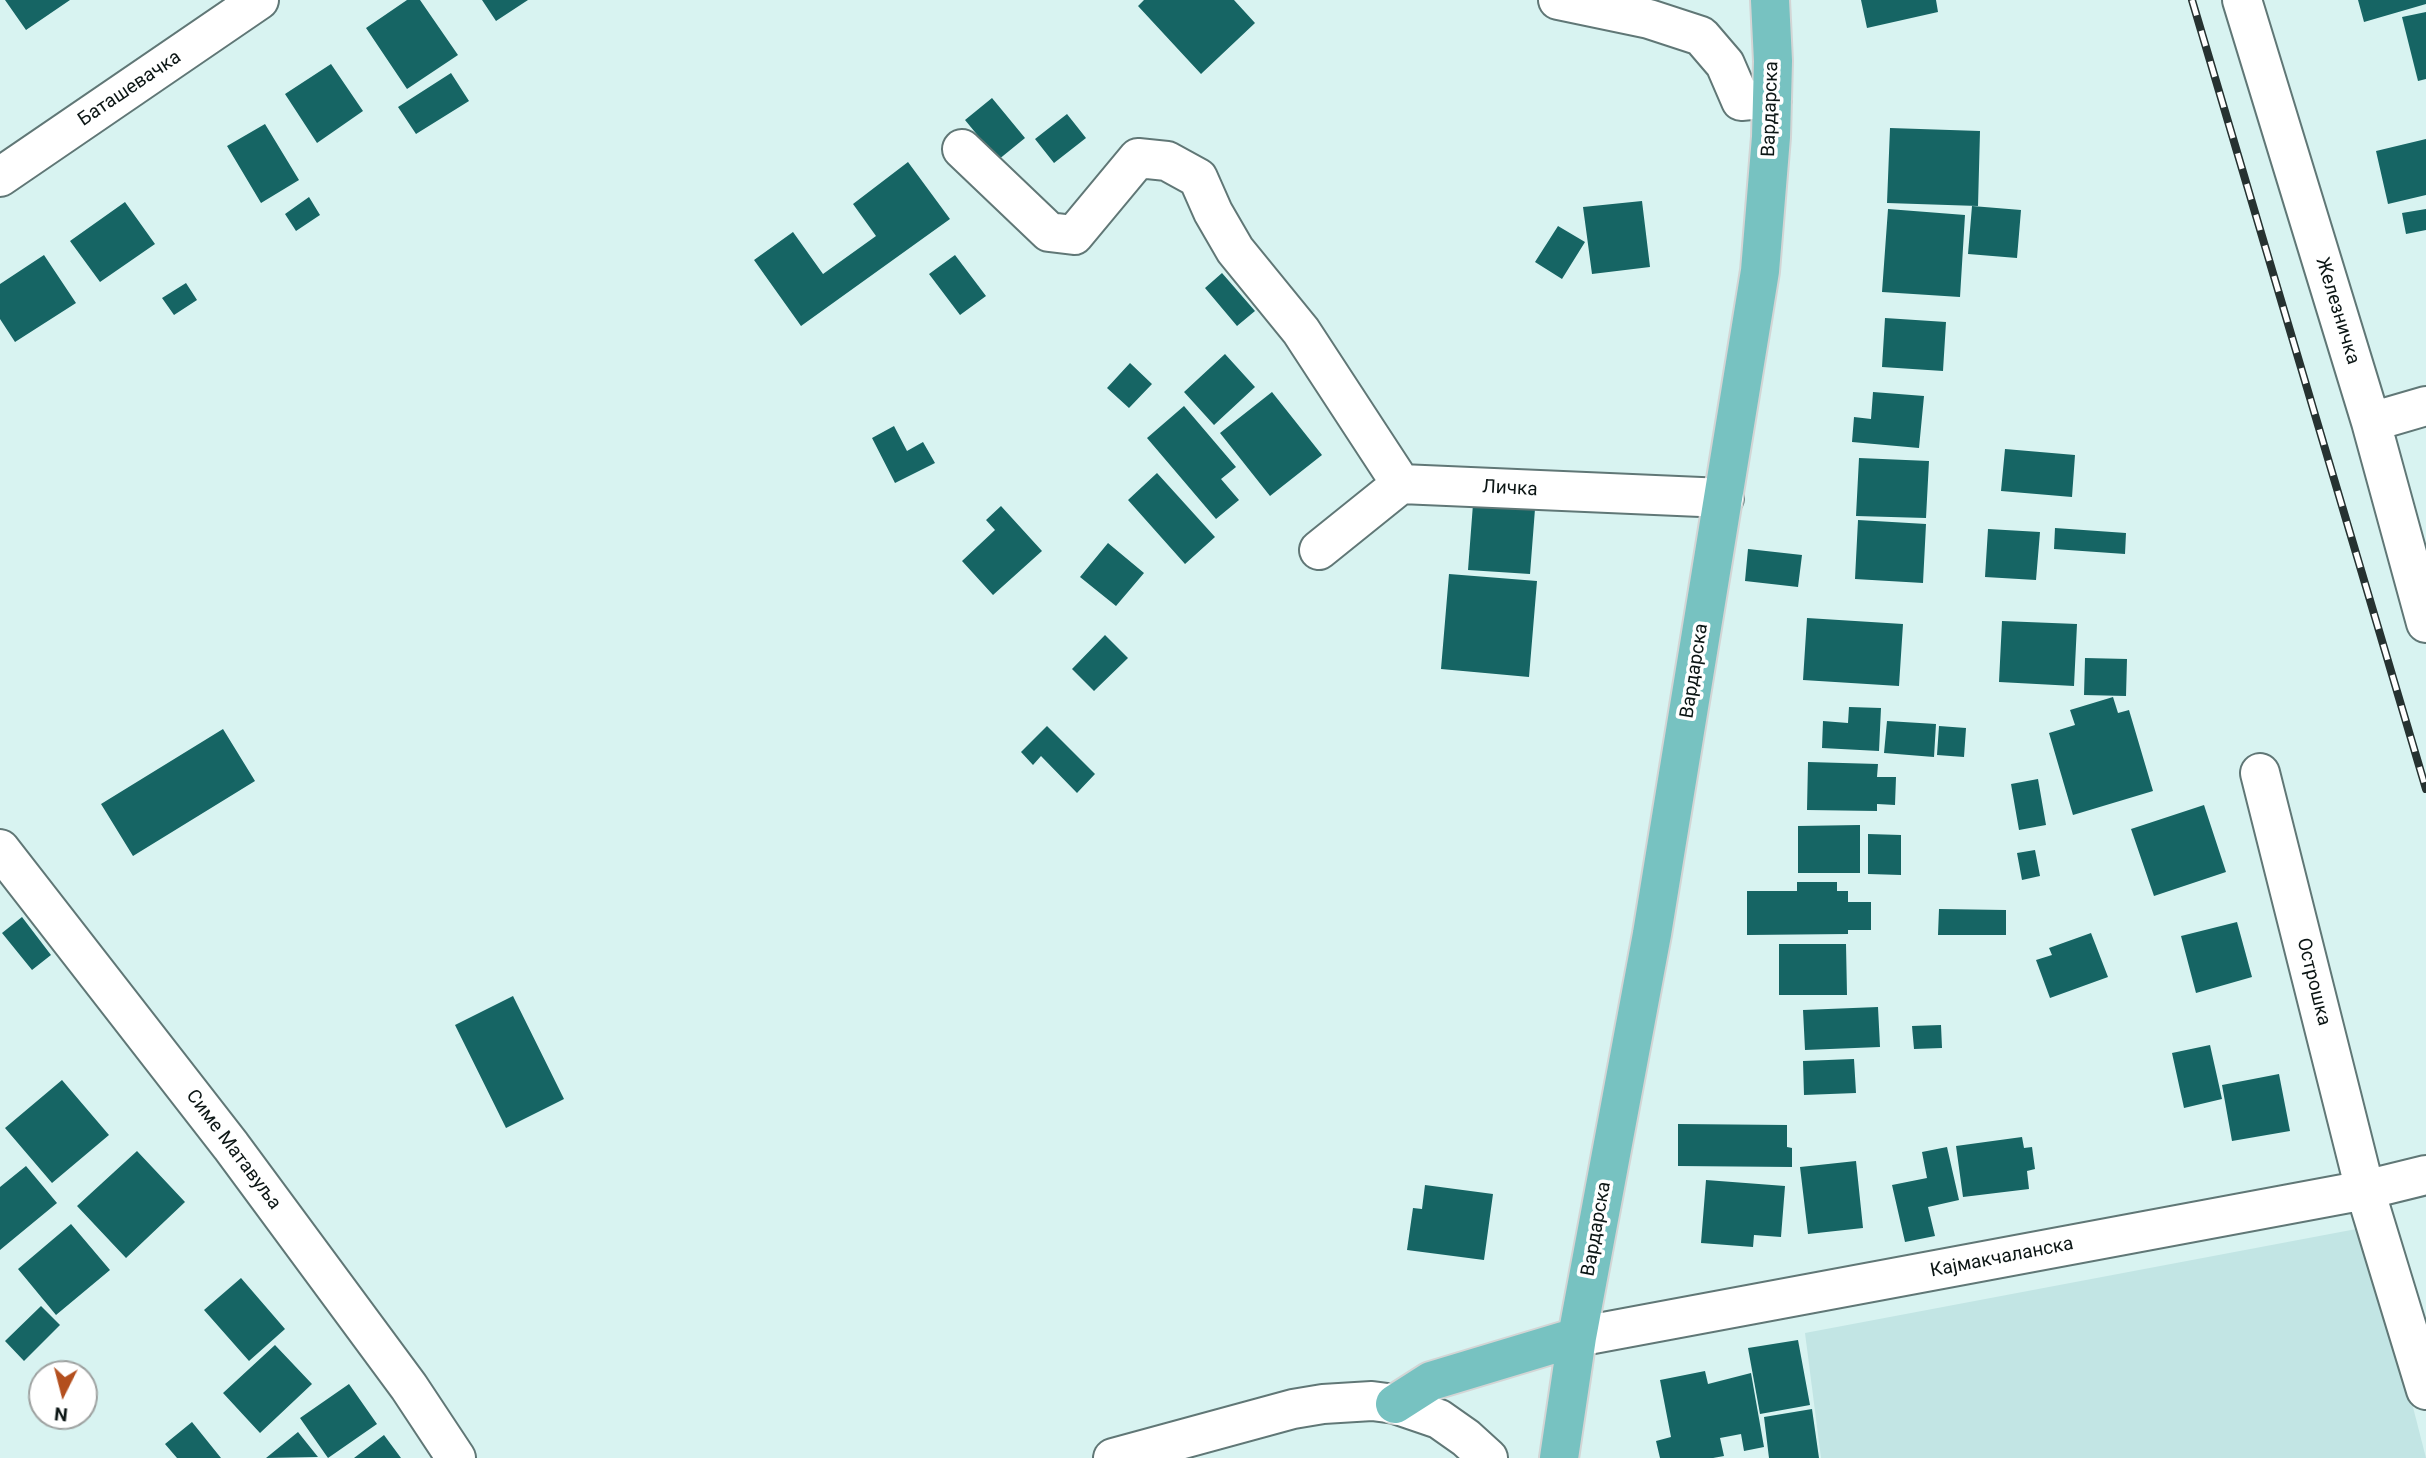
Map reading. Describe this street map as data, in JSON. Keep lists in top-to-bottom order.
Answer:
{
  "streets": {
    "main road": ["Вардарска"],
    "street": [
      "Баташевачка",
      "Железничка",
      "Личка",
      "Острошка",
      "Симе Матавуља",
      "Кајмакчаланска"
    ]
  },
  "crossings": [
    ["Вардарска", "Личка"],
    ["Вардарска", "Кајмакчаланска"],
    ["Острошка", "Кајмакчаланска"]
  ],
  "north": "bottom"
}
